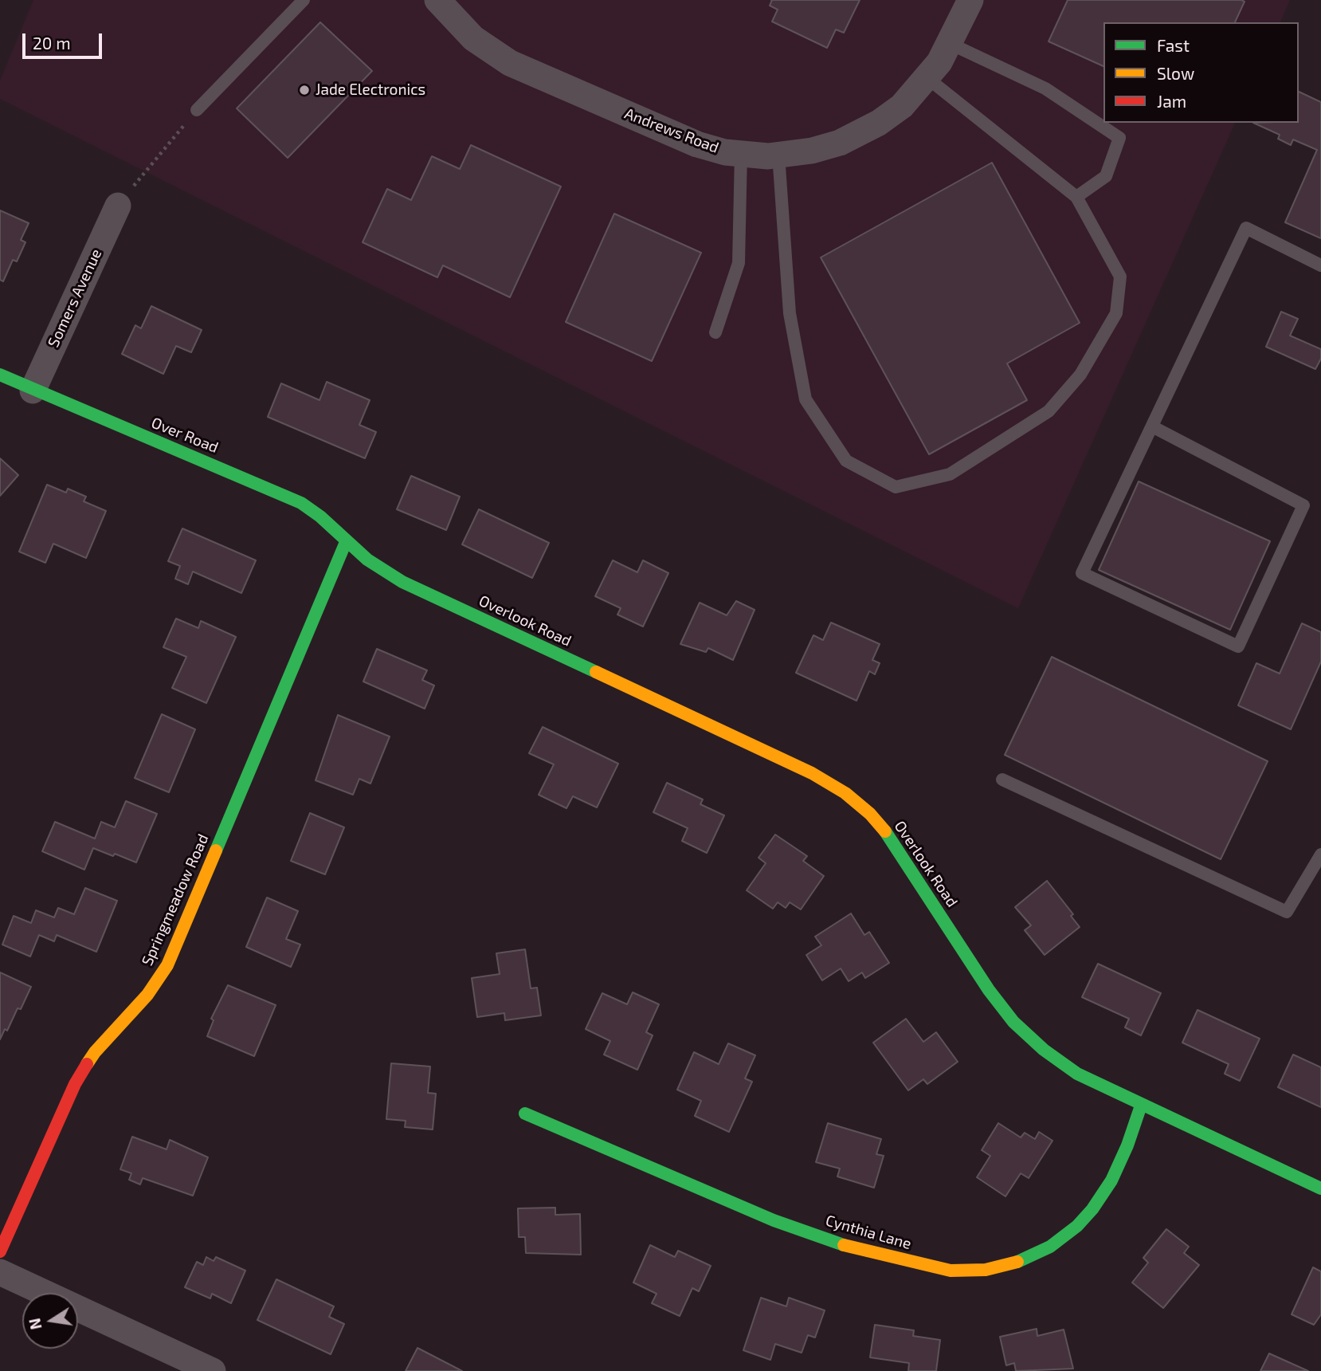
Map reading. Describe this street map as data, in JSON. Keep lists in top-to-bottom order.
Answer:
{
  "streets": {
    "street": [
      "Andrews Road",
      "Somers Avenue",
      "Over Road",
      "Overlook Road",
      "Springmeadow Road",
      "Cynthia Lane"
    ]
  },
  "crossings": [
    ["Somers Avenue", "Over Road"],
    ["Over Road", "Overlook Road"],
    ["Over Road", "Springmeadow Road"],
    ["Overlook Road", "Springmeadow Road"],
    ["Overlook Road", "Cynthia Lane"]
  ],
  "places": ["Jade Electronics"],
  "legend": ["Fast", "Slow", "Jam"],
  "scale_bar": "20 m",
  "north": "left"
}
